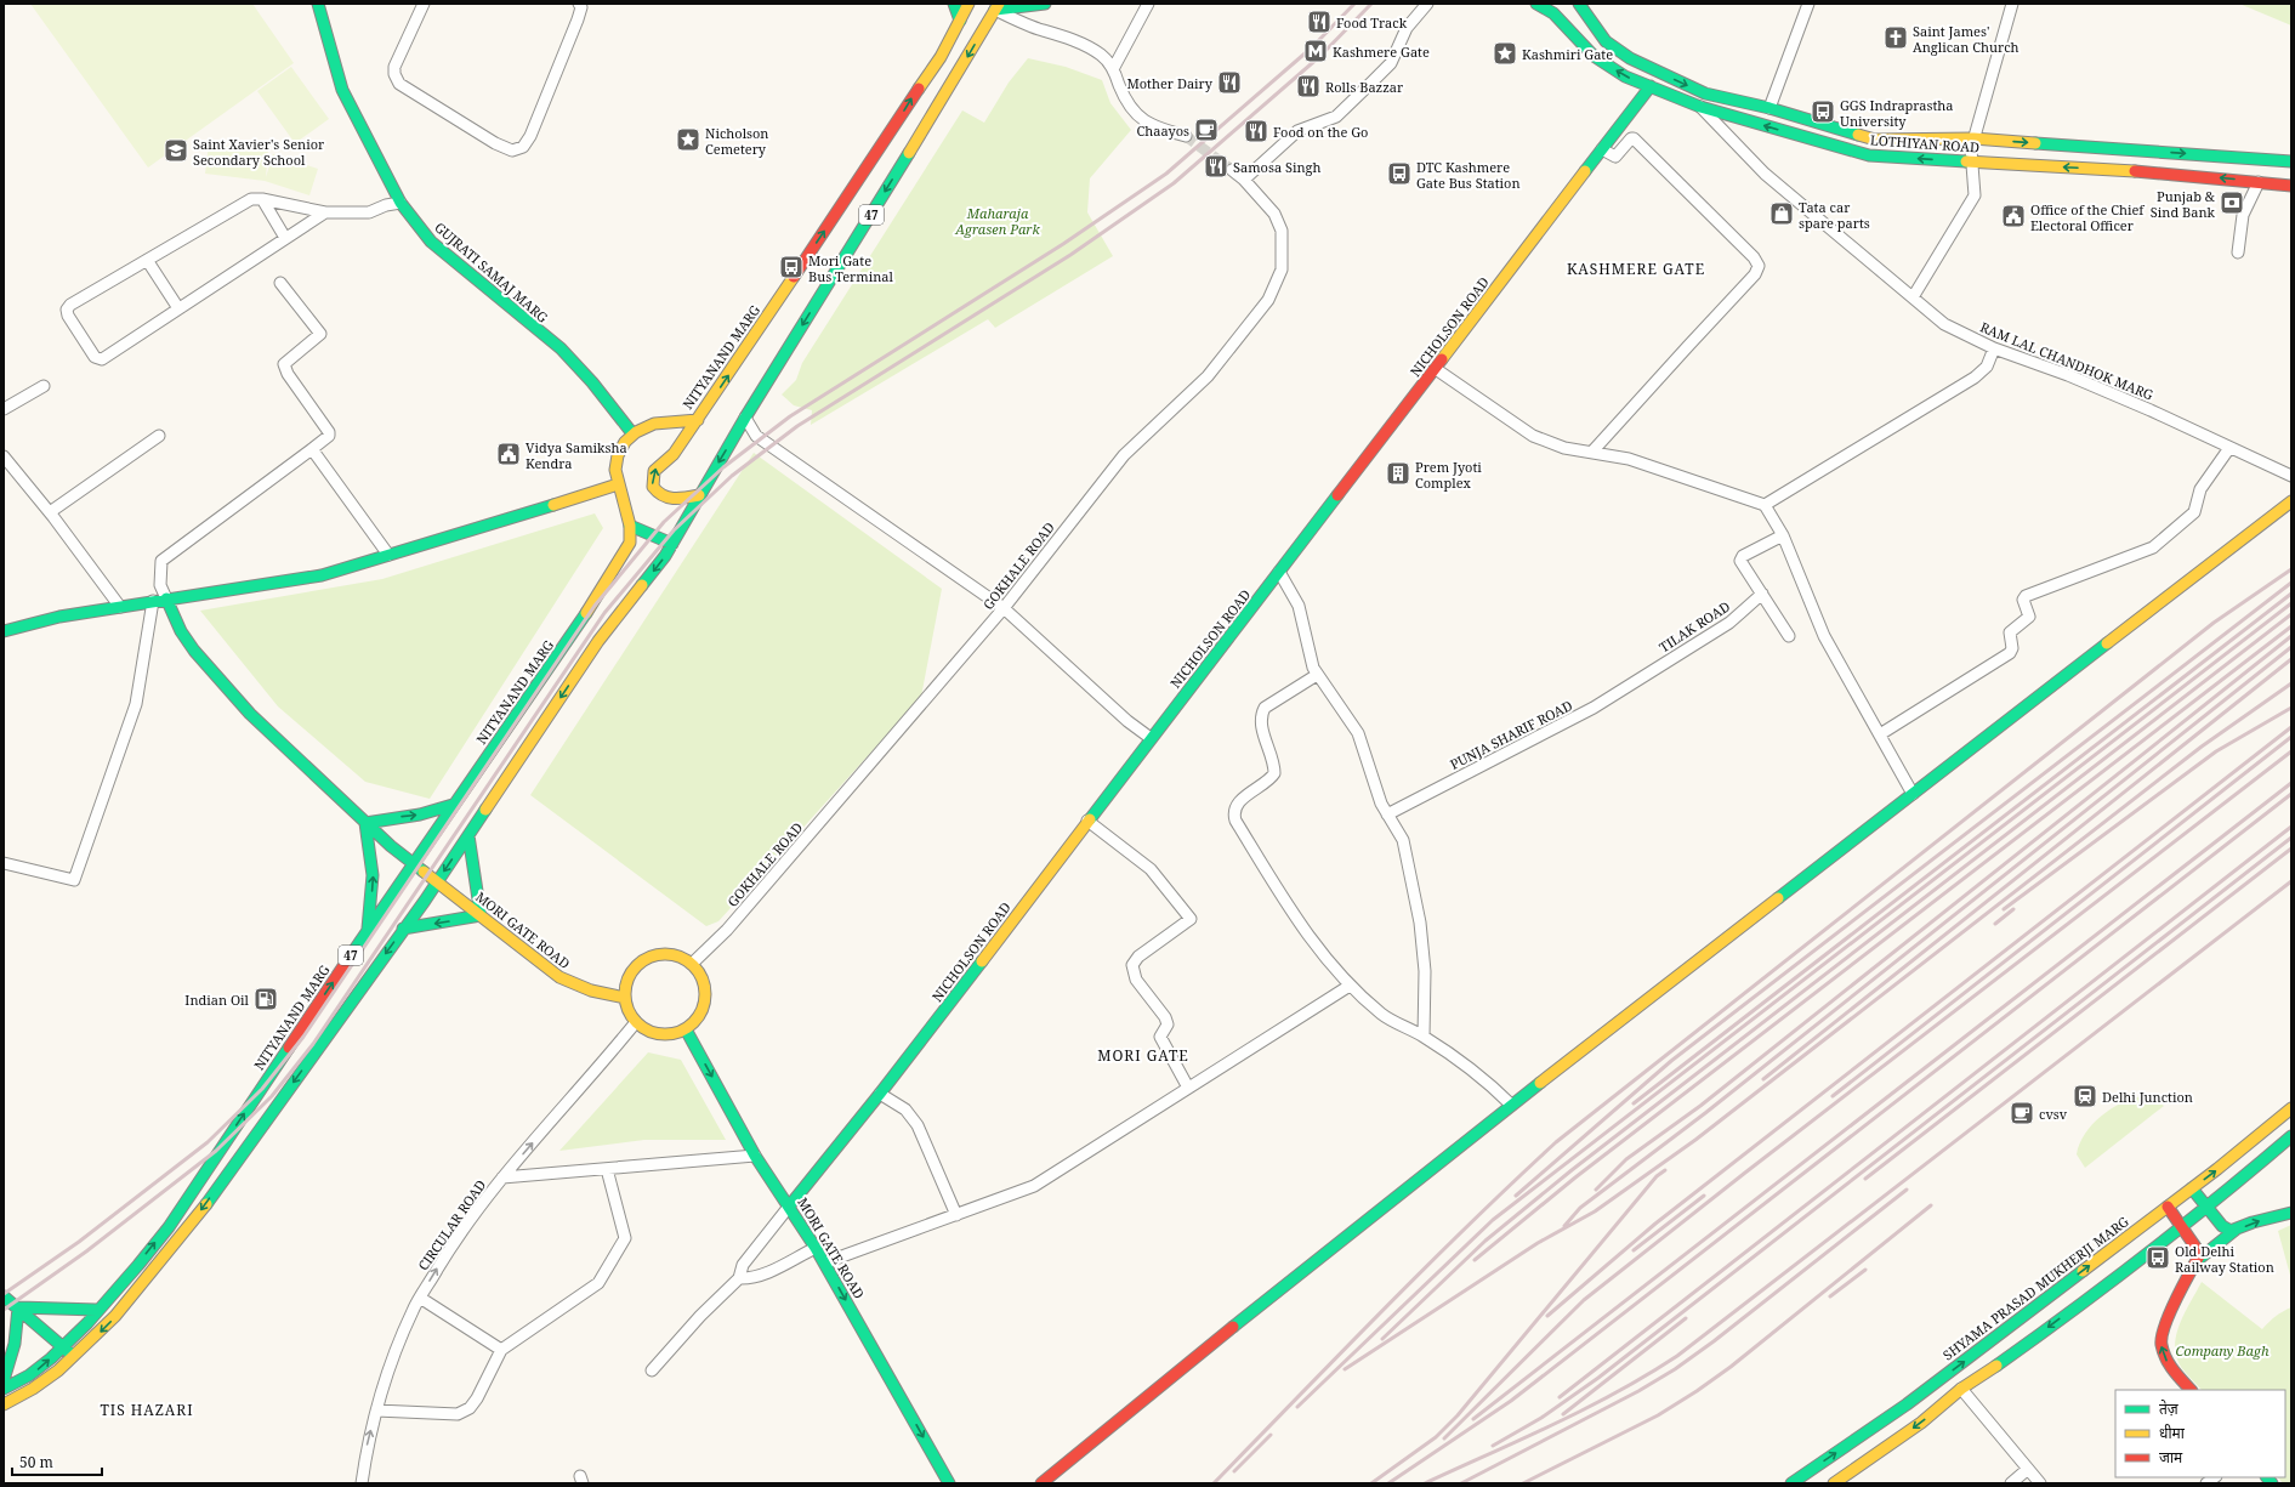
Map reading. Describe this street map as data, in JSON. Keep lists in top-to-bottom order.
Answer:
{
  "streets": {
    "main road": [
      "LOTHIYAN ROAD",
      "47",
      "GUJRATI SAMAJ MARG",
      "NICHOLSON ROAD",
      "NITYANAND MARG",
      "MORI GATE ROAD",
      "SHYAMA PRASAD MUKHERJI MARG"
    ],
    "street": [
      "RAM LAL CHANDHOK MARG",
      "GOKHALE ROAD",
      "TILAK ROAD",
      "PUNJA SHARIF ROAD",
      "CIRCULAR ROAD"
    ]
  },
  "crossings": [
    ["LOTHIYAN ROAD", "NICHOLSON ROAD"],
    ["LOTHIYAN ROAD", "RAM LAL CHANDHOK MARG"],
    ["GUJRATI SAMAJ MARG", "NITYANAND MARG"],
    ["NICHOLSON ROAD", "MORI GATE ROAD"],
    ["NITYANAND MARG", "MORI GATE ROAD"],
    ["GOKHALE ROAD", "MORI GATE ROAD"],
    ["GOKHALE ROAD", "CIRCULAR ROAD"],
    ["TILAK ROAD", "PUNJA SHARIF ROAD"],
    ["MORI GATE ROAD", "CIRCULAR ROAD"]
  ],
  "one_way": ["CIRCULAR ROAD"],
  "districts": ["KASHMERE GATE", "MORI GATE", "TIS HAZARI"],
  "parks": ["Maharaja Agrasen Park", "Company Bagh"],
  "places": {
    "restaurant": [
      "Food Track",
      "Mother Dairy",
      "Rolls Bazzar",
      "Food on the Go",
      "Samosa Singh"
    ],
    "church": ["Saint James' Anglican Church"],
    "metro station": ["Kashmere Gate"],
    "place": ["Kashmiri Gate", "Nicholson Cemetery"],
    "bus stop": [
      "GGS Indraprastha University",
      "DTC Kashmere Gate Bus Station",
      "Mori Gate Bus Terminal",
      "Old Delhi Railway Station"
    ],
    "cafe": ["Chaayos", "cvsv"],
    "school or university": ["Saint Xavier's Senior Secondary School"],
    "bank": ["Punjab & Sind Bank"],
    "shop": ["Tata car spare parts"],
    "public building": ["Office of the Chief Electoral Officer", "Vidya Samiksha Kendra"],
    "building": ["Prem Jyoti Complex"],
    "fuel station": ["Indian Oil"],
    "station": ["Delhi Junction"]
  },
  "legend": ["तेज़", "धीमा", "जाम"],
  "scale_bar": "50 m"
}
